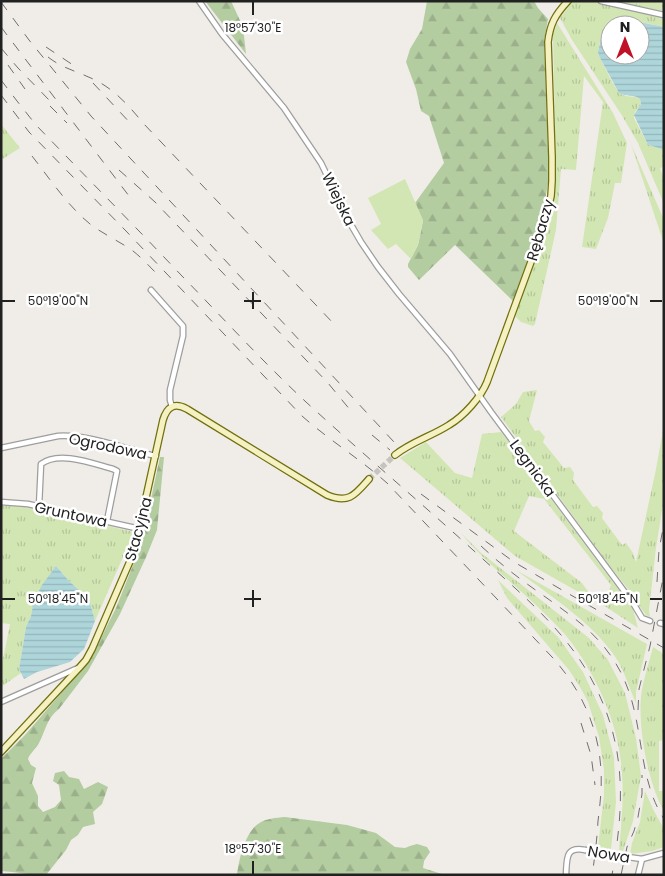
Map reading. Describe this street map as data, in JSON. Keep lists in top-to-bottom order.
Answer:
{
  "streets": {
    "street": [
      "Wiejska",
      "Rębaczy",
      "Ogrodowa",
      "Legnicka",
      "Gruntowa",
      "Stacyjna",
      "Nowa"
    ]
  },
  "crossings": [
    ["Wiejska", "Rębaczy"],
    ["Wiejska", "Legnicka"],
    ["Rębaczy", "Legnicka"],
    ["Ogrodowa", "Stacyjna"],
    ["Gruntowa", "Stacyjna"]
  ],
  "north": "top",
  "coordinates": ["18°57'30\"E", "50°19'00\"N", "50°18'45\"N"]
}
